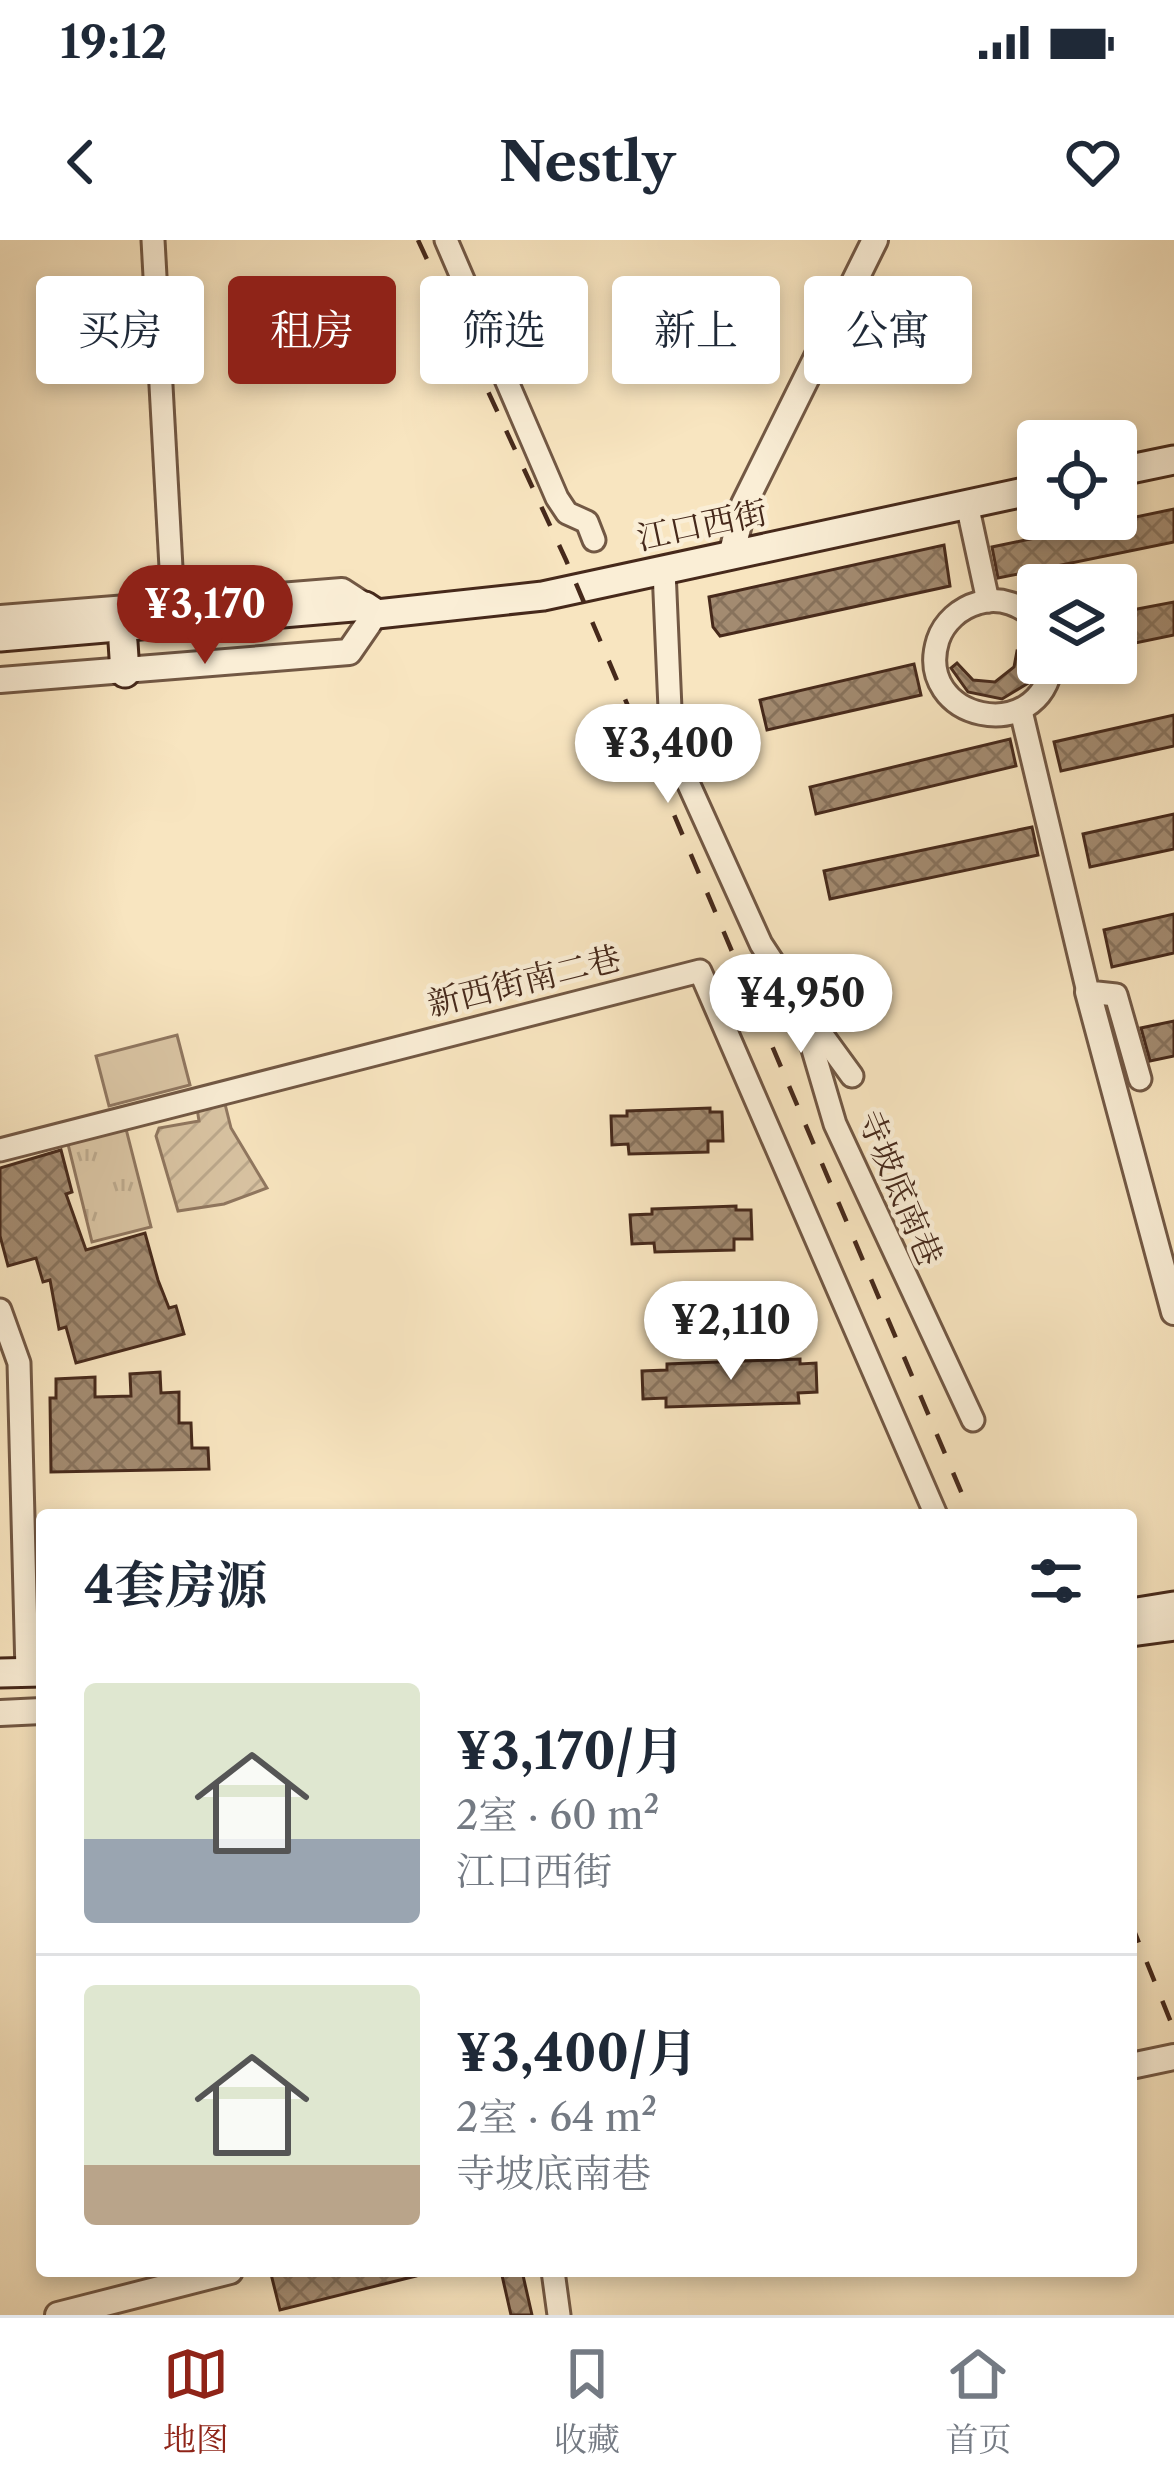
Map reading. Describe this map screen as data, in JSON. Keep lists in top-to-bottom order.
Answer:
{
  "streets": {
    "main road": ["江口西街"],
    "street": ["新西街南二巷", "寺坡底南巷"]
  },
  "crossings": [
    ["江口西街", "寺坡底南巷"]
  ],
  "page": {
    "status": "19:12",
    "header": "Nestly",
    "chip": [
      "买房",
      "租房",
      "筛选",
      "新上",
      "公寓"
    ],
    "price": [
      "¥3,170",
      "¥3,400",
      "¥4,950",
      "¥2,110"
    ],
    "heading": "4套房源",
    "list": [
      {
        "name": "¥3,170/月",
        "note": "2室 · 60 m² · 江口西街"
      },
      {
        "name": "¥3,400/月",
        "note": "2室 · 64 m² · 寺坡底南巷"
      }
    ],
    "tabs": ["地图", "收藏", "首页"]
  }
}
